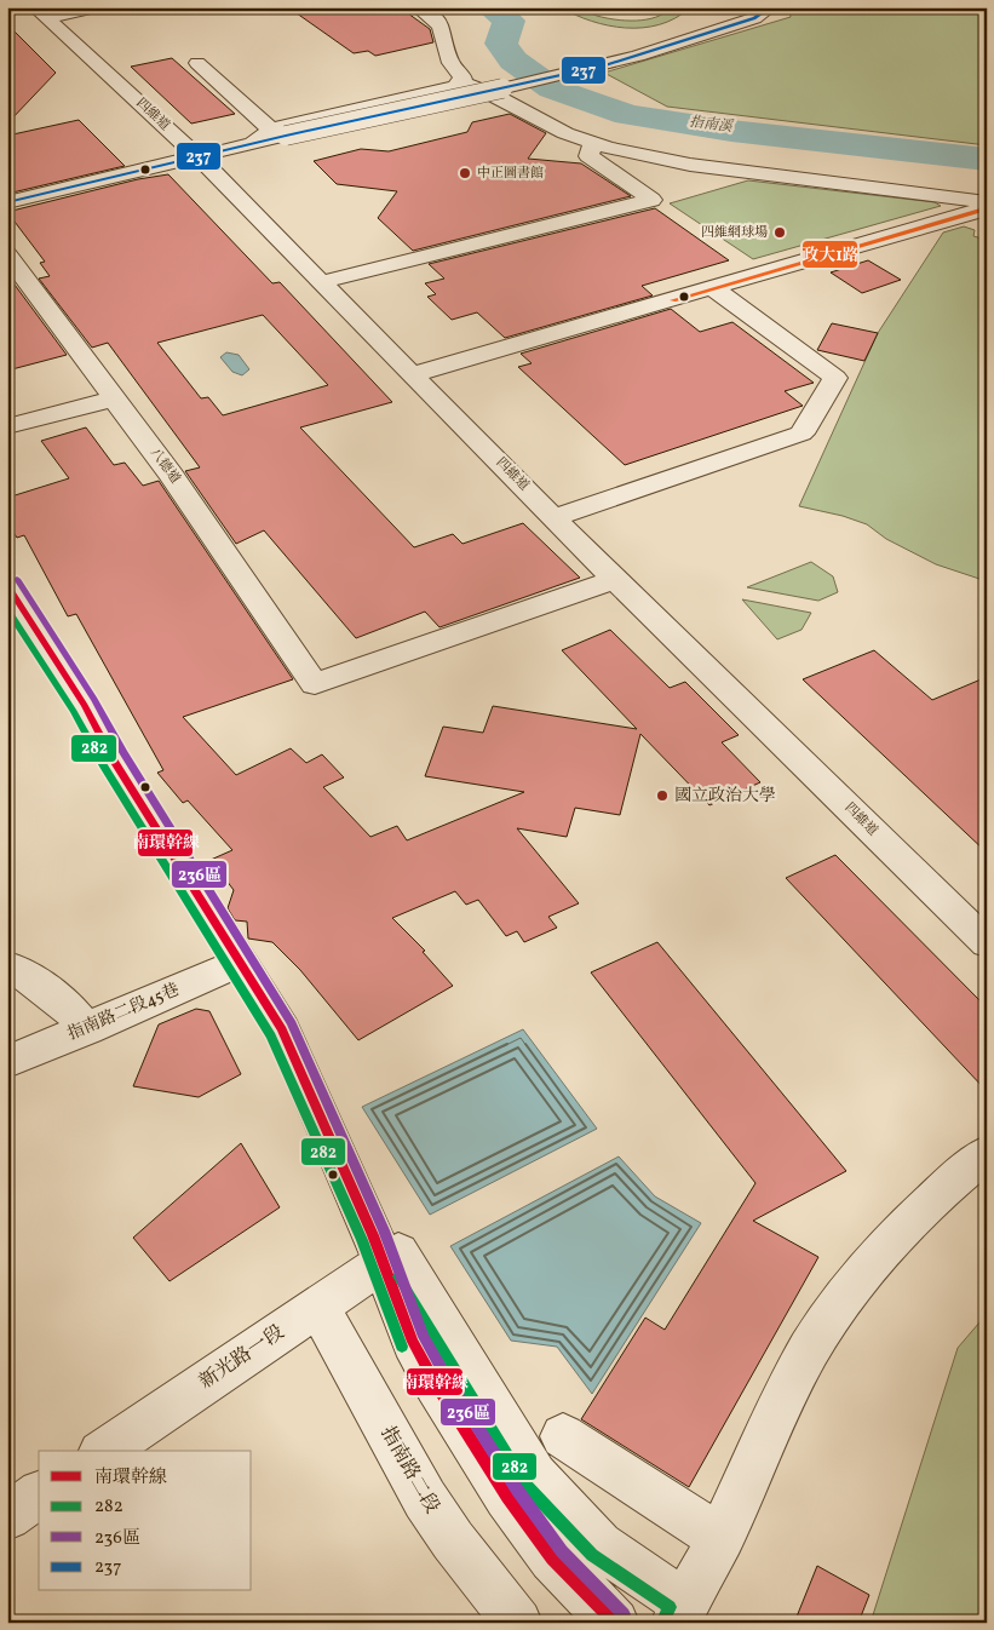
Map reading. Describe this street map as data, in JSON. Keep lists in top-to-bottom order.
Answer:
{
  "streets": {
    "street": [
      "四維道",
      "八德道",
      "指南路二段45巷",
      "新光路一段",
      "指南路二段"
    ]
  },
  "crossings": [
    ["四維道", "八德道"],
    ["新光路一段", "指南路二段"]
  ],
  "water": ["指南溪"],
  "places": ["中正圖書館", "四維網球場", "國立政治大學"],
  "lines": [
    "transit line 237",
    "transit line 政大1路",
    "transit line 236區",
    "transit line 南環幹線",
    "transit line 282"
  ],
  "legend": [
    "南環幹線",
    "282",
    "236區",
    "237"
  ]
}
